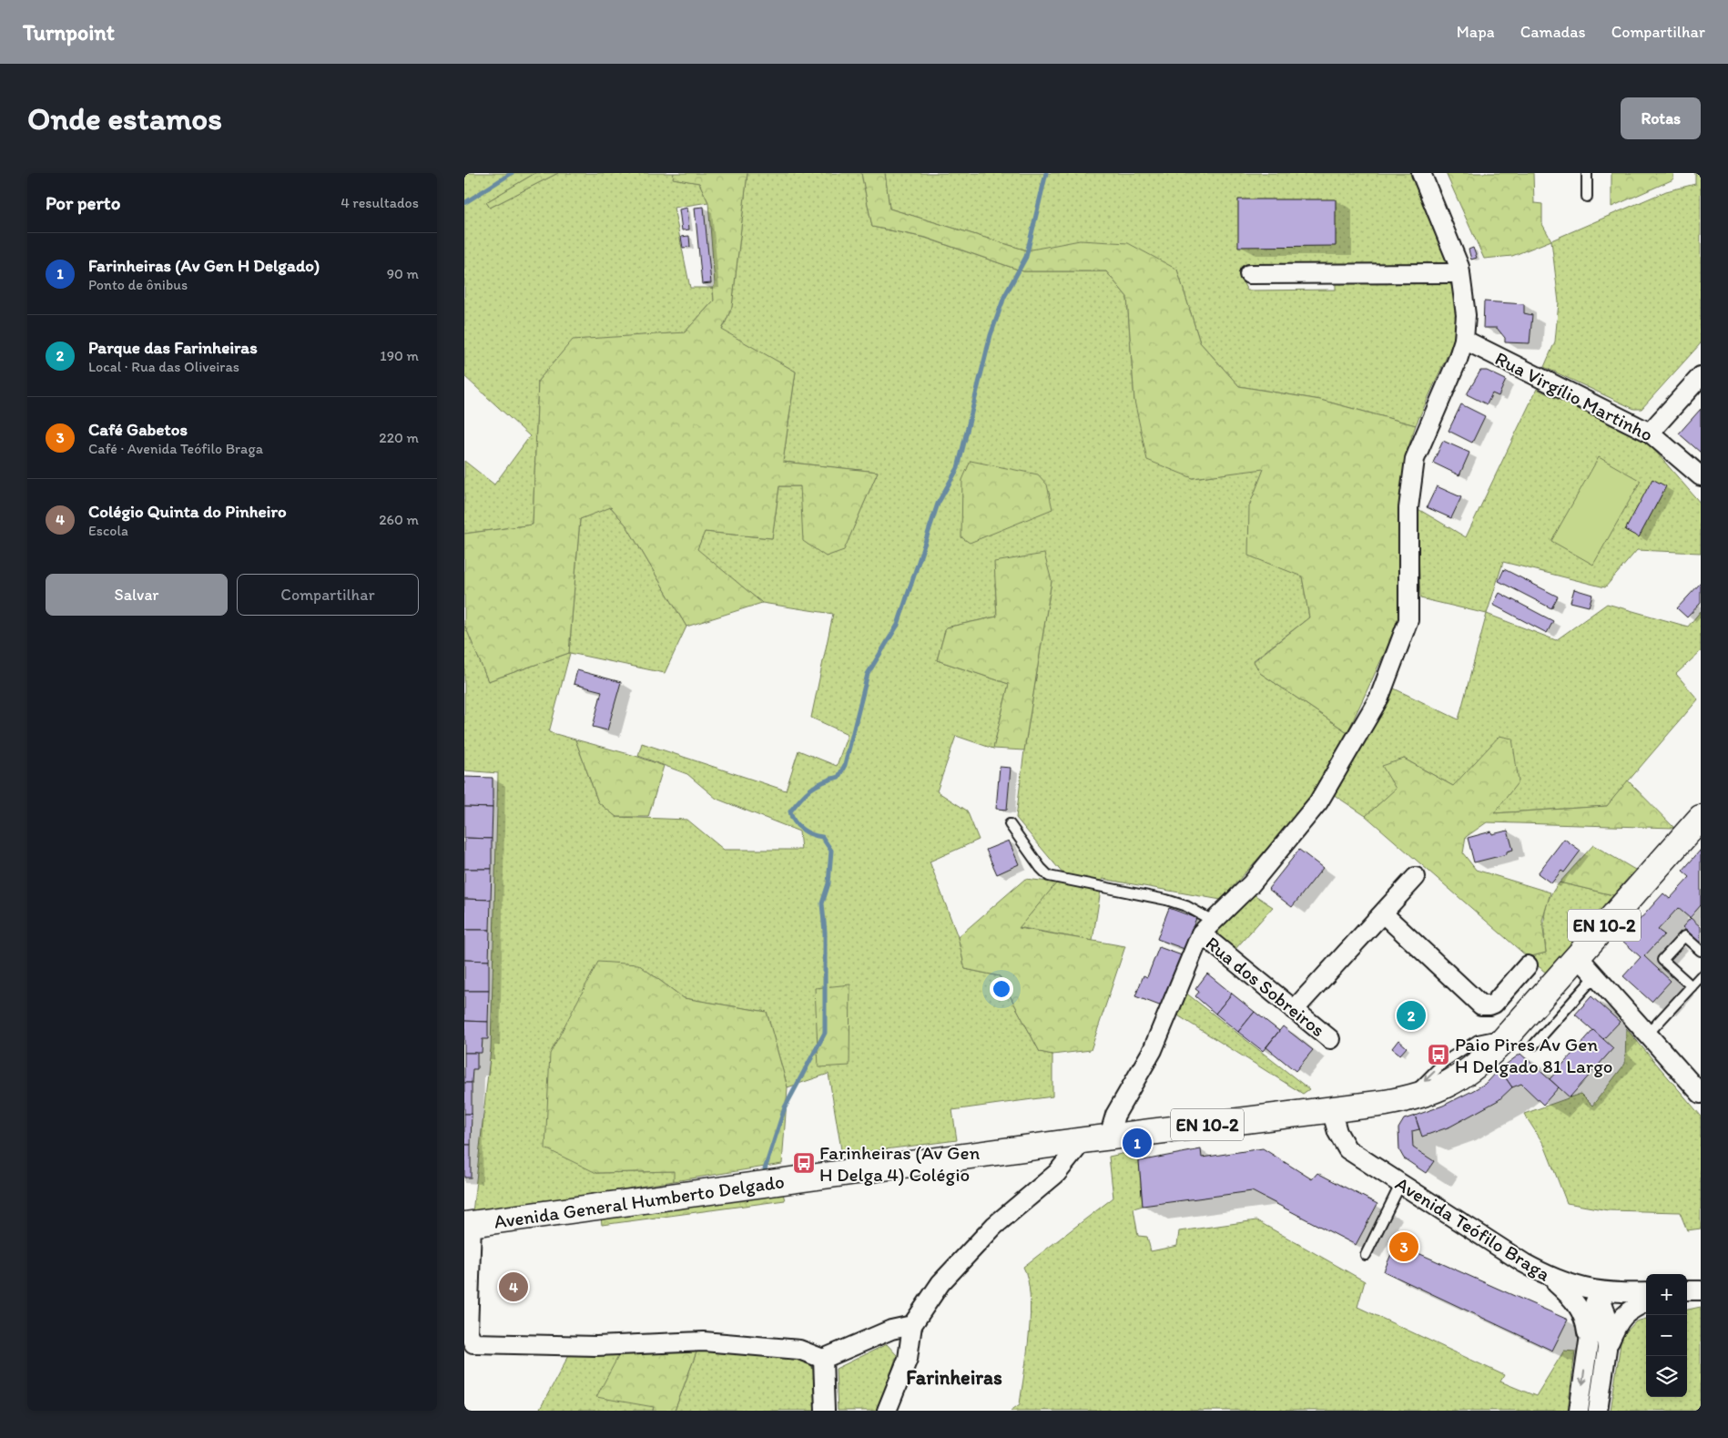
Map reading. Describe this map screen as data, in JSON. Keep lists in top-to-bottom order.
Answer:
{
  "streets": {
    "main road": ["EN 10-2", "Avenida General Humberto Delgado"],
    "street": ["Rua Virgílio Martinho", "Rua dos Sobreiros", "Avenida Teófilo Braga"]
  },
  "crossings": [
    ["Avenida General Humberto Delgado", "Avenida Teófilo Braga"]
  ],
  "districts": ["Farinheiras"],
  "places": {
    "bus stop": ["Paio Pires Av Gen H Delgado 81 Largo", "Farinheiras (Av Gen H Delga 4) Colégio"]
  },
  "page": {
    "header": "Turnpoint",
    "nav": ["Mapa", "Camadas", "Compartilhar"],
    "buttons": [
      "Rotas",
      ["Salvar", "Compartilhar"]
    ],
    "title": "Onde estamos",
    "heading": ["Por perto", "4 resultados"],
    "list": [
      {
        "mark": "1",
        "name": "Farinheiras (Av Gen H Delgado)",
        "note": "Ponto de ônibus",
        "value": "90 m"
      },
      {
        "mark": "2",
        "name": "Parque das Farinheiras",
        "note": "Local · Rua das Oliveiras",
        "value": "190 m"
      },
      {
        "mark": "3",
        "name": "Café Gabetos",
        "note": "Café · Avenida Teófilo Braga",
        "value": "220 m"
      },
      {
        "mark": "4",
        "name": "Colégio Quinta do Pinheiro",
        "note": "Escola",
        "value": "260 m"
      }
    ],
    "pins": [
      "2",
      "1",
      "3",
      "4"
    ],
    "map_buttons": ["+", "−"]
  }
}
